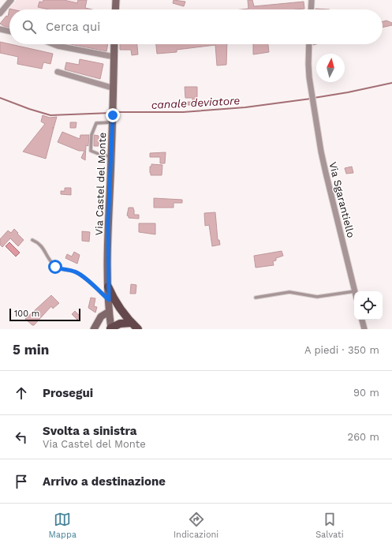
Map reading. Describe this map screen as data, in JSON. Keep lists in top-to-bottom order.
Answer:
{
  "streets": {
    "main road": ["Via Castel del Monte"],
    "street": ["Via Sgarantiello"]
  },
  "water": ["canale deviatore"],
  "scale_bar": "100 m",
  "north": "top",
  "page": {
    "search": "Cerca qui",
    "scale": "100 m",
    "heading": ["5 min", "A piedi · 350 m"],
    "list": [
      ["Prosegui", "90 m"],
      ["Svolta a sinistra", "Via Castel del Monte", "260 m"],
      "Arrivo a destinazione"
    ],
    "nav": ["Mappa", "Indicazioni", "Salvati"]
  }
}
